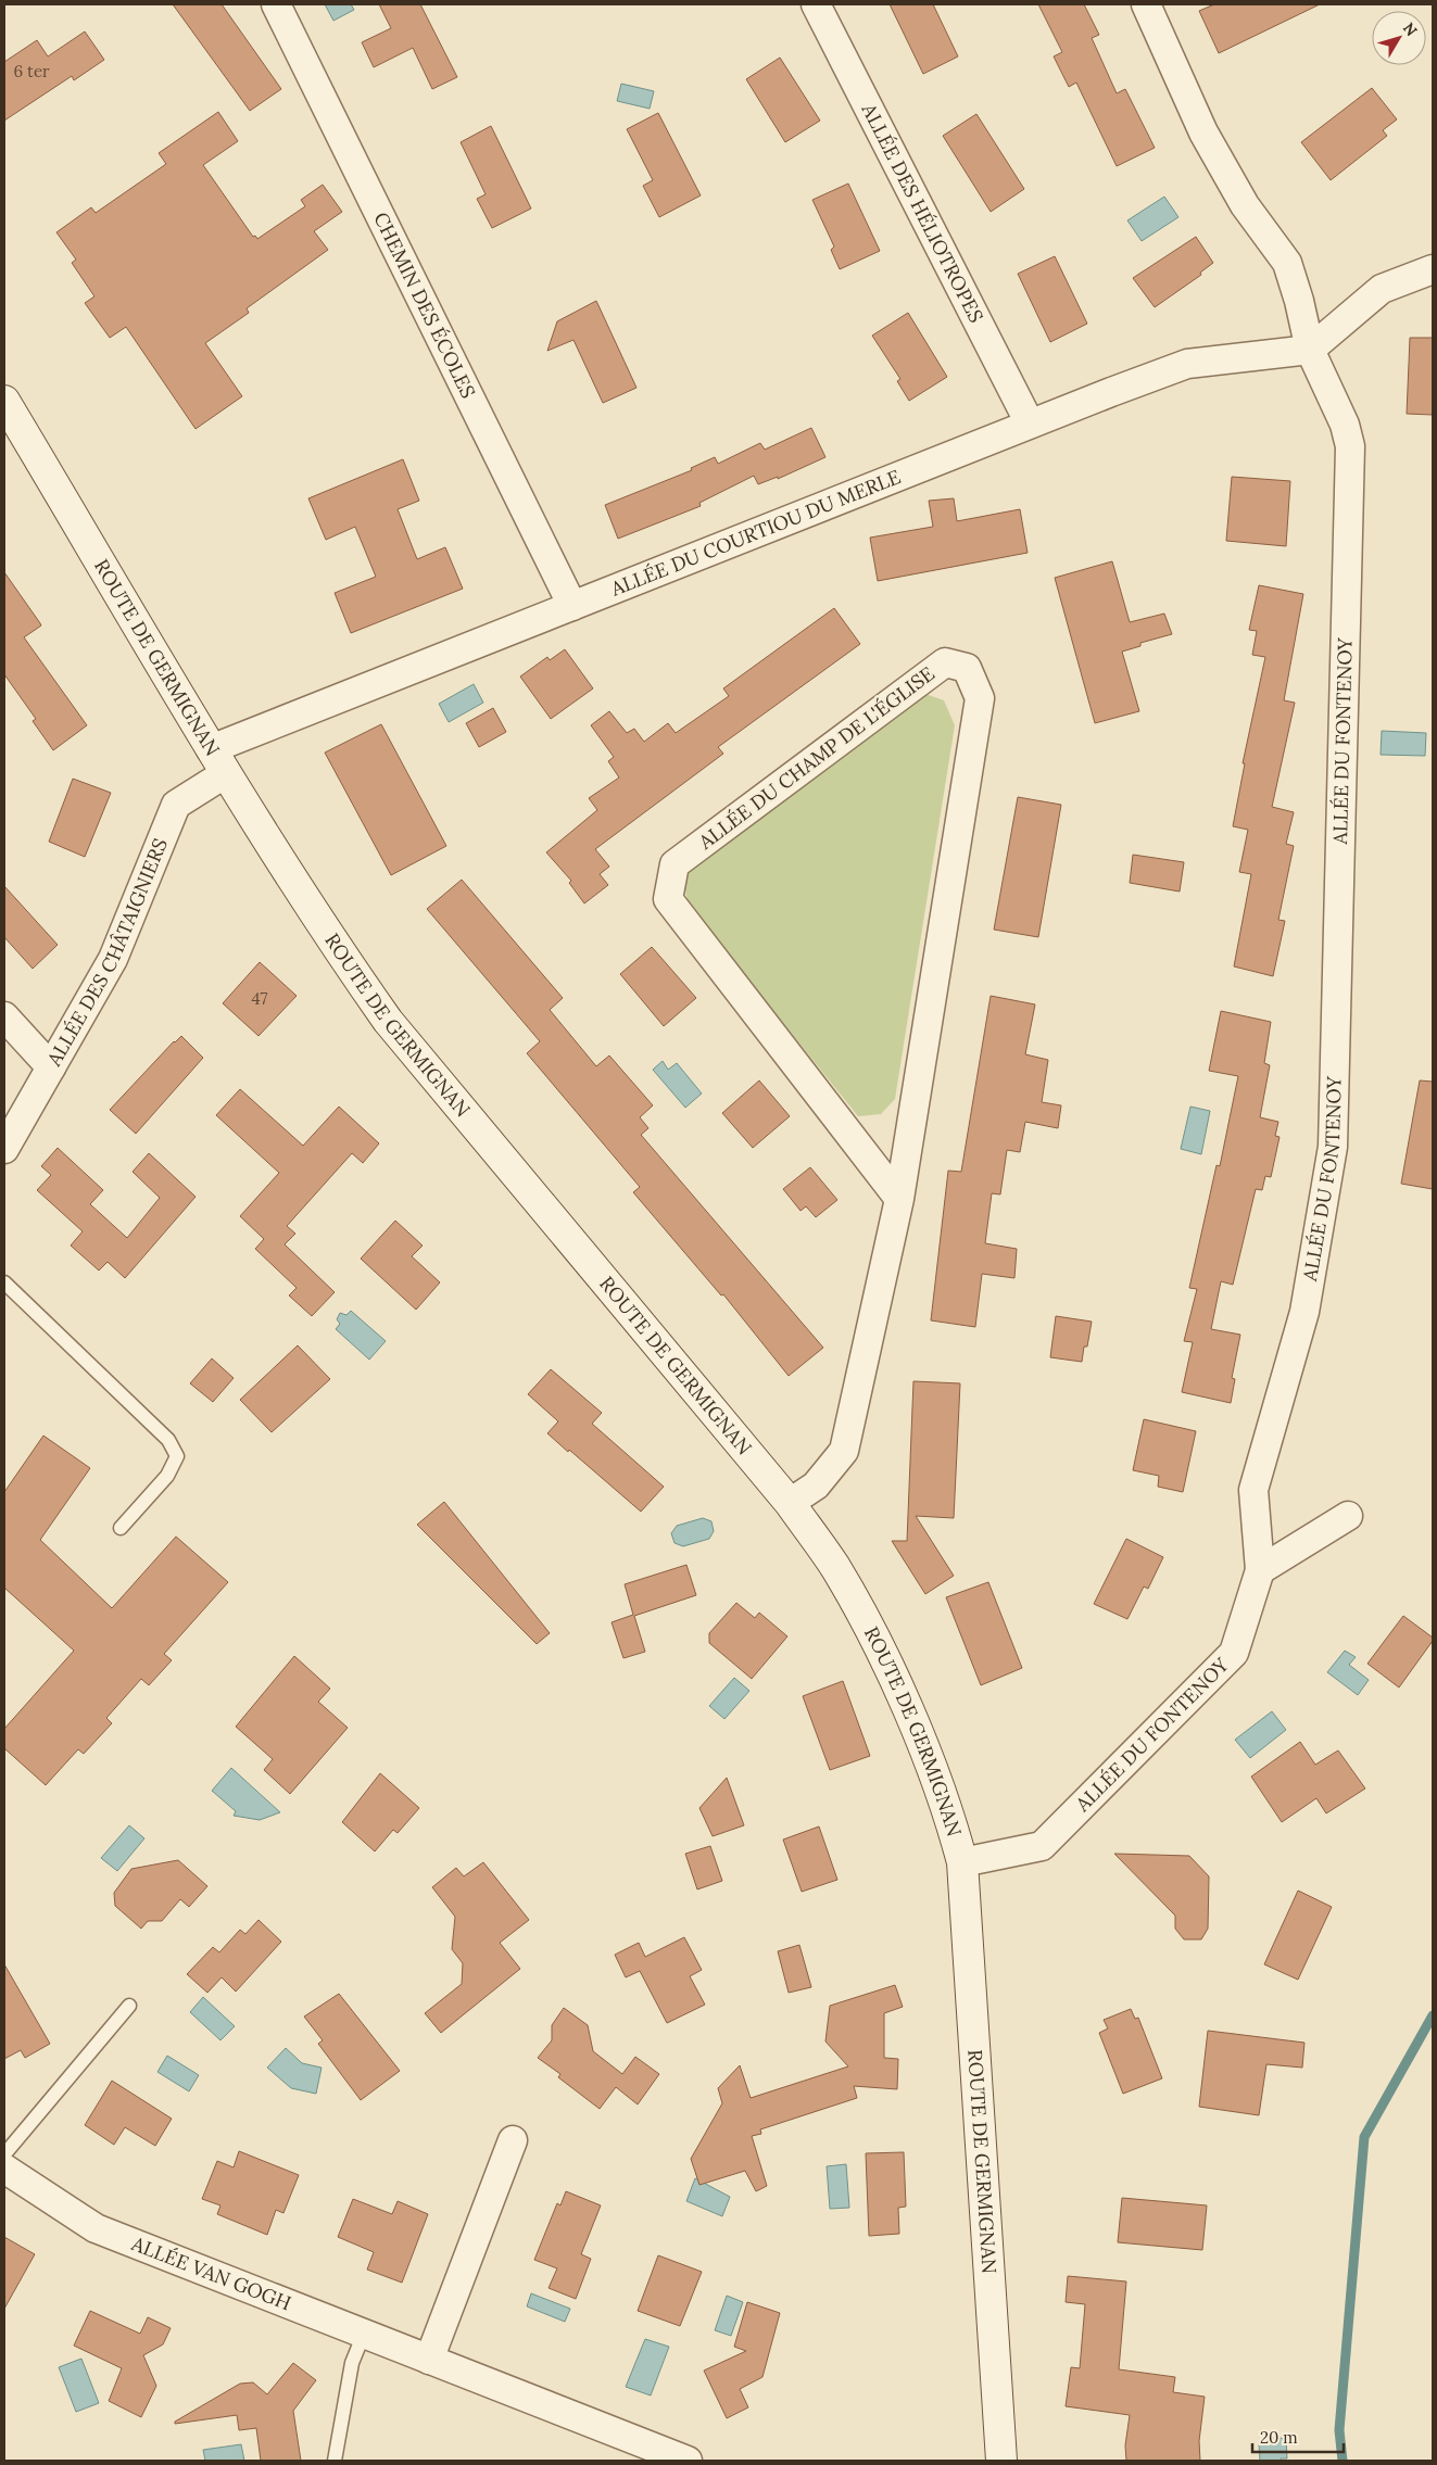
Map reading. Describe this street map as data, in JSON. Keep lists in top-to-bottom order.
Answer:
{
  "streets": {
    "street": [
      "ALLÉE DES HÉLIOTROPES",
      "CHEMIN DES ÉCOLES",
      "ALLÉE DU COURTIOU DU MERLE",
      "ROUTE DE GERMIGNAN",
      "ALLÉE DU FONTENOY",
      "ALLÉE DU CHAMP DE L'ÉGLISE",
      "ALLÉE DES CHÂTAIGNIERS",
      "ALLÉE VAN GOGH"
    ]
  },
  "crossings": [
    ["ALLÉE DES HÉLIOTROPES", "ALLÉE DU COURTIOU DU MERLE"],
    ["CHEMIN DES ÉCOLES", "ALLÉE DU COURTIOU DU MERLE"],
    ["ALLÉE DU COURTIOU DU MERLE", "ROUTE DE GERMIGNAN"],
    ["ALLÉE DU COURTIOU DU MERLE", "ALLÉE DU FONTENOY"],
    ["ALLÉE DU COURTIOU DU MERLE", "ALLÉE DES CHÂTAIGNIERS"],
    ["ROUTE DE GERMIGNAN", "ALLÉE DU FONTENOY"],
    ["ROUTE DE GERMIGNAN", "ALLÉE DU CHAMP DE L'ÉGLISE"],
    ["ROUTE DE GERMIGNAN", "ALLÉE DES CHÂTAIGNIERS"]
  ],
  "house_numbers": ["6 ter", "47"],
  "scale_bar": "20 m",
  "north": "top right"
}
